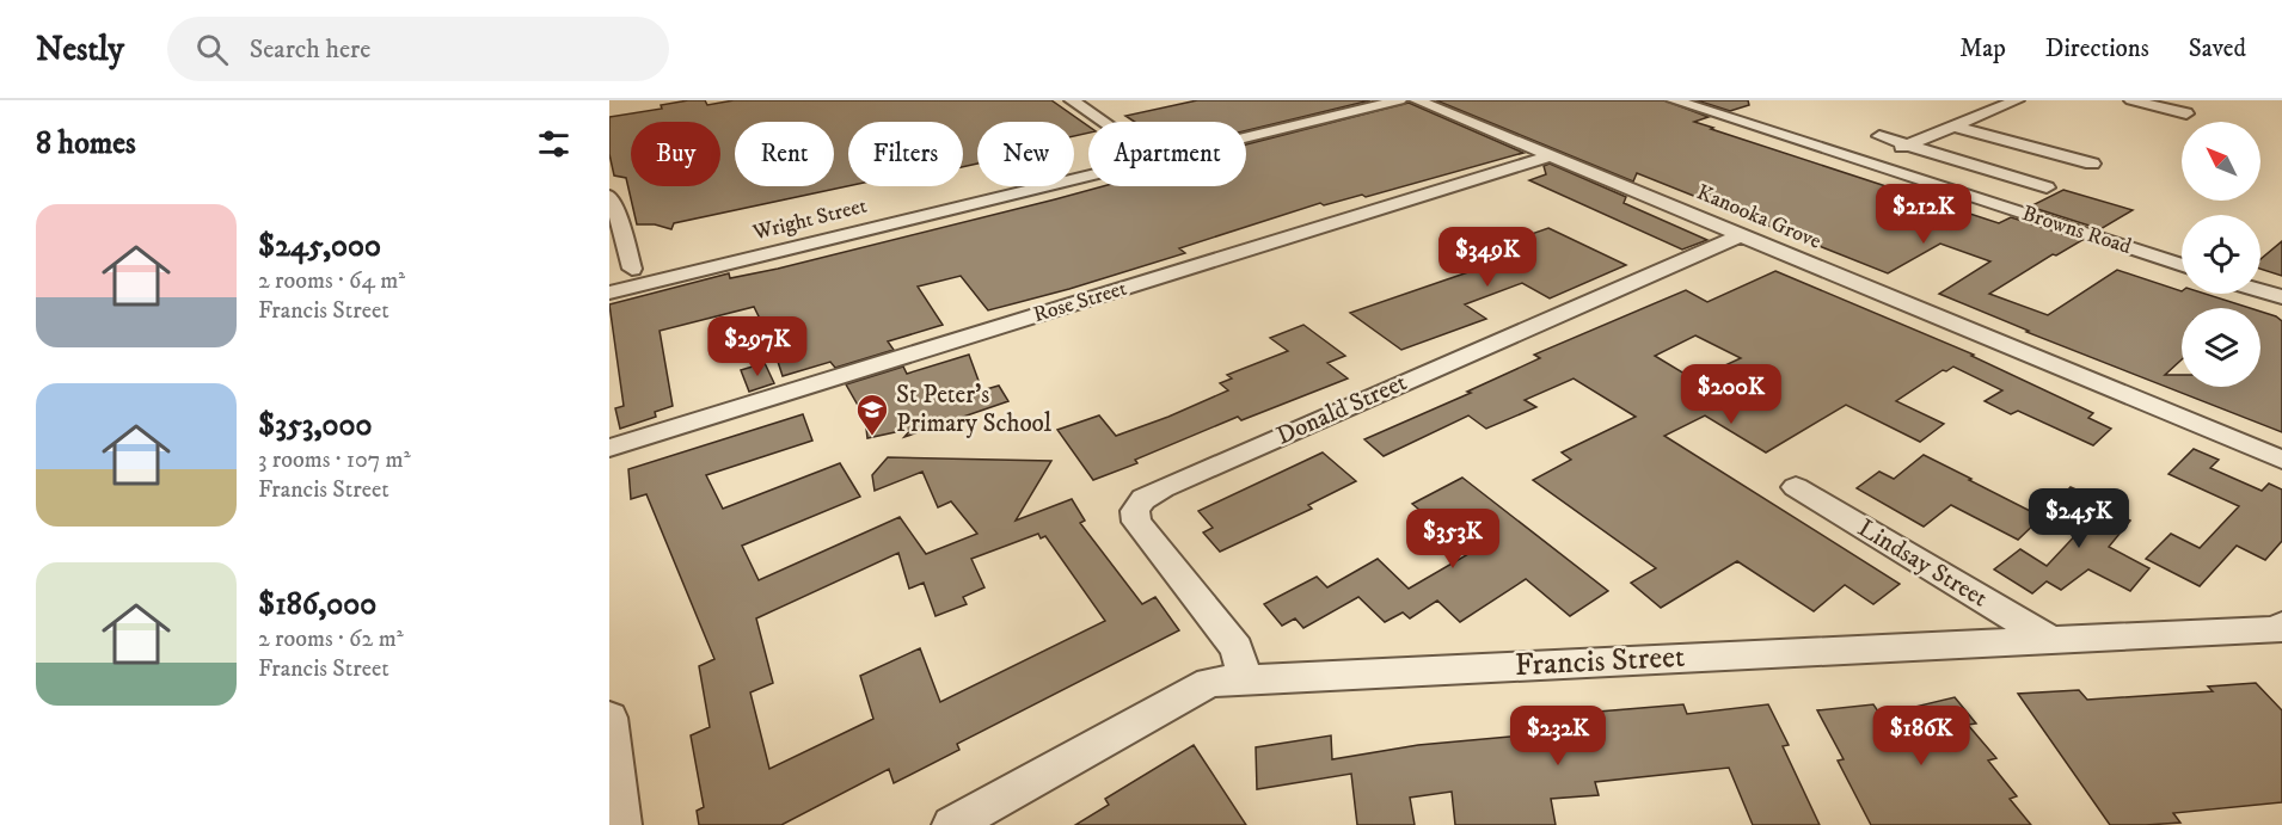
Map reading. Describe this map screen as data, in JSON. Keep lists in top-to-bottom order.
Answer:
{
  "streets": {
    "street": [
      "Kanooka Grove",
      "Wright Street",
      "Browns Road",
      "Rose Street",
      "Donald Street",
      "Lindsay Street",
      "Francis Street"
    ]
  },
  "crossings": [
    ["Kanooka Grove", "Rose Street"],
    ["Kanooka Grove", "Donald Street"],
    ["Donald Street", "Francis Street"],
    ["Lindsay Street", "Francis Street"]
  ],
  "places": {
    "school or university": ["St Peter's Primary School"]
  },
  "north": "top left",
  "page": {
    "header": "Nestly",
    "search": "Search here",
    "nav": ["Map", "Directions", "Saved"],
    "heading": "8 homes",
    "chip": [
      "Buy",
      "Rent",
      "Filters",
      "New",
      "Apartment"
    ],
    "price": [
      "$212K",
      "$349K",
      "$297K",
      "$200K",
      "$245K",
      "$353K",
      "$232K",
      "$186K"
    ],
    "list": [
      {
        "name": "$245,000",
        "note": "2 rooms · 64 m² · Francis Street"
      },
      {
        "name": "$353,000",
        "note": "3 rooms · 107 m² · Francis Street"
      },
      {
        "name": "$186,000",
        "note": "2 rooms · 62 m² · Francis Street"
      }
    ]
  }
}
